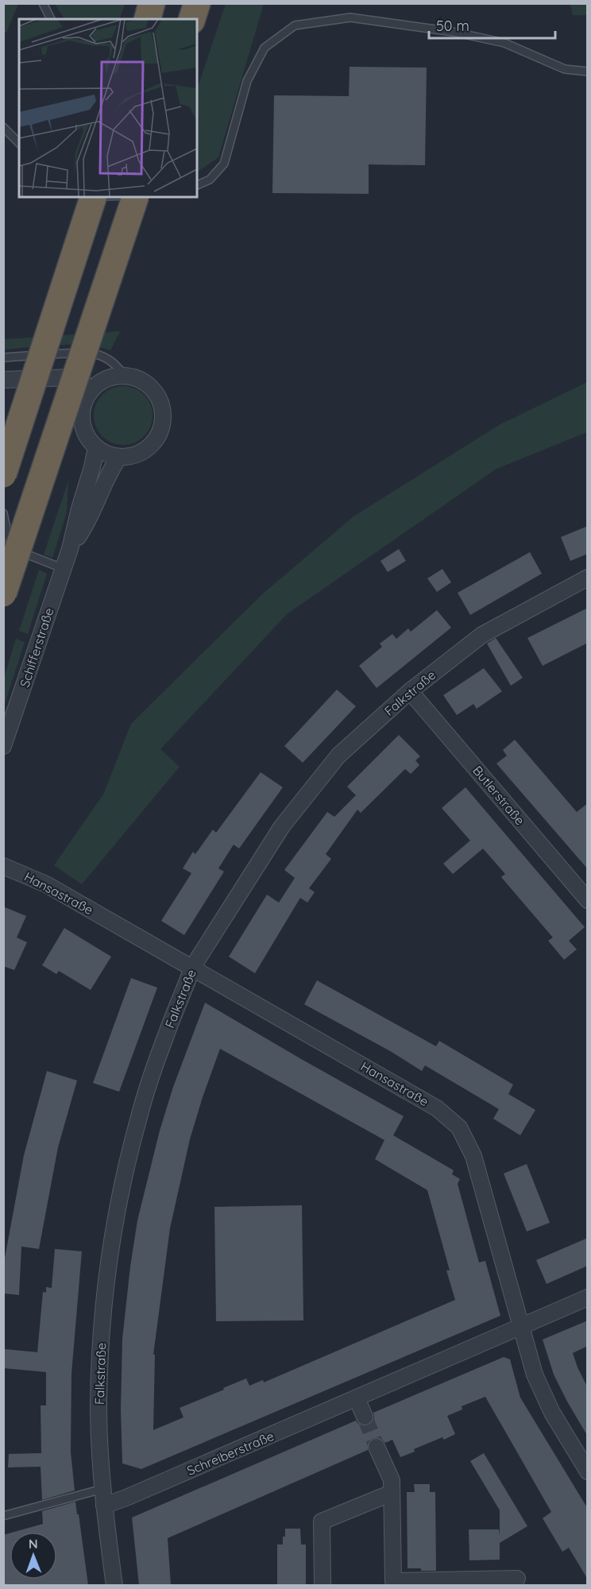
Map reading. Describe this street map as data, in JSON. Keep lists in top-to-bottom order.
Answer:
{
  "streets": {
    "street": [
      "Schifferstraße",
      "Falkstraße",
      "Butlerstraße",
      "Hansastraße",
      "Schreiberstraße"
    ]
  },
  "crossings": [
    ["Falkstraße", "Butlerstraße"],
    ["Falkstraße", "Hansastraße"],
    ["Falkstraße", "Schreiberstraße"],
    ["Hansastraße", "Schreiberstraße"]
  ],
  "scale_bar": "50 m",
  "north": "top"
}
